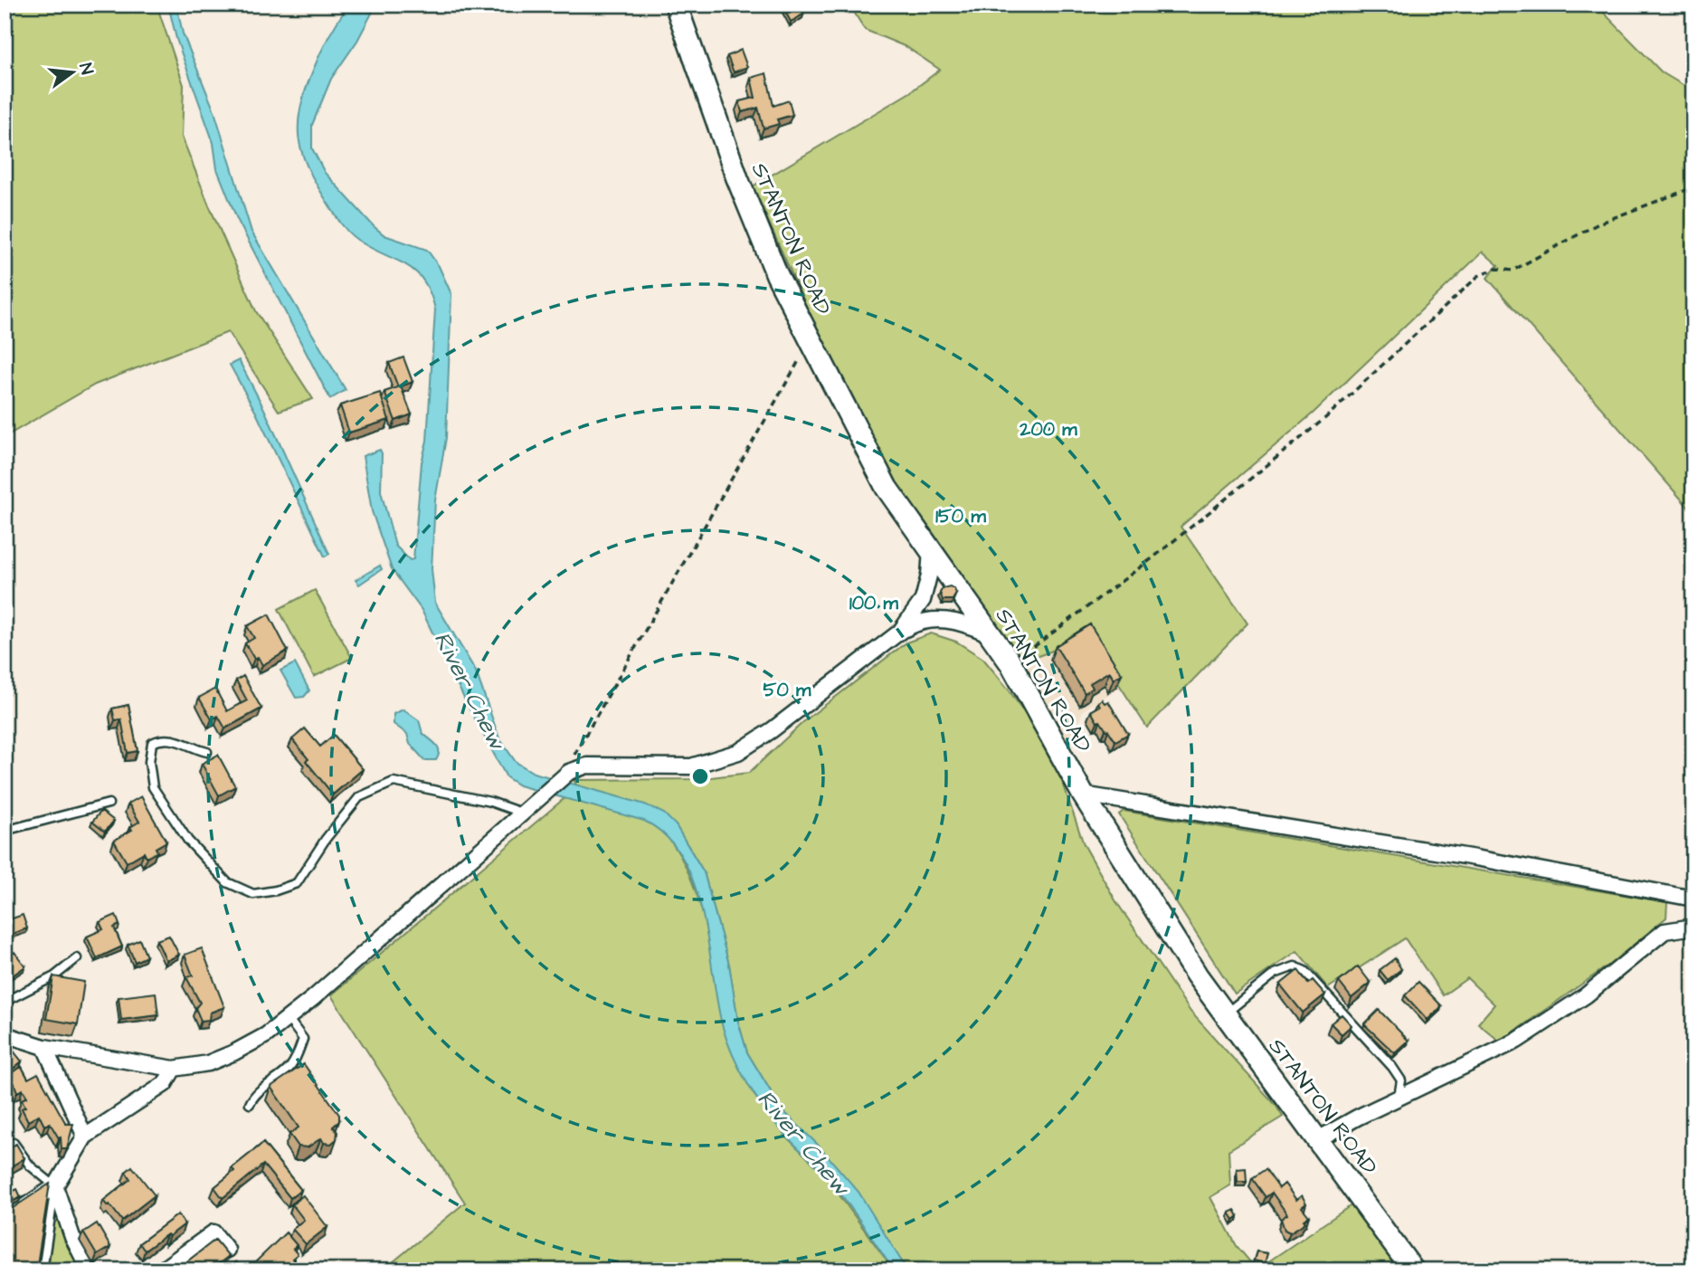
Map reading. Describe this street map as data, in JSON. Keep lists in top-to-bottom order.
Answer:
{
  "streets": {
    "main road": ["STANTON ROAD"]
  },
  "water": ["River Chew"],
  "north": "right",
  "rings": [
    "200 m",
    "150 m",
    "100 m",
    "50 m"
  ]
}
